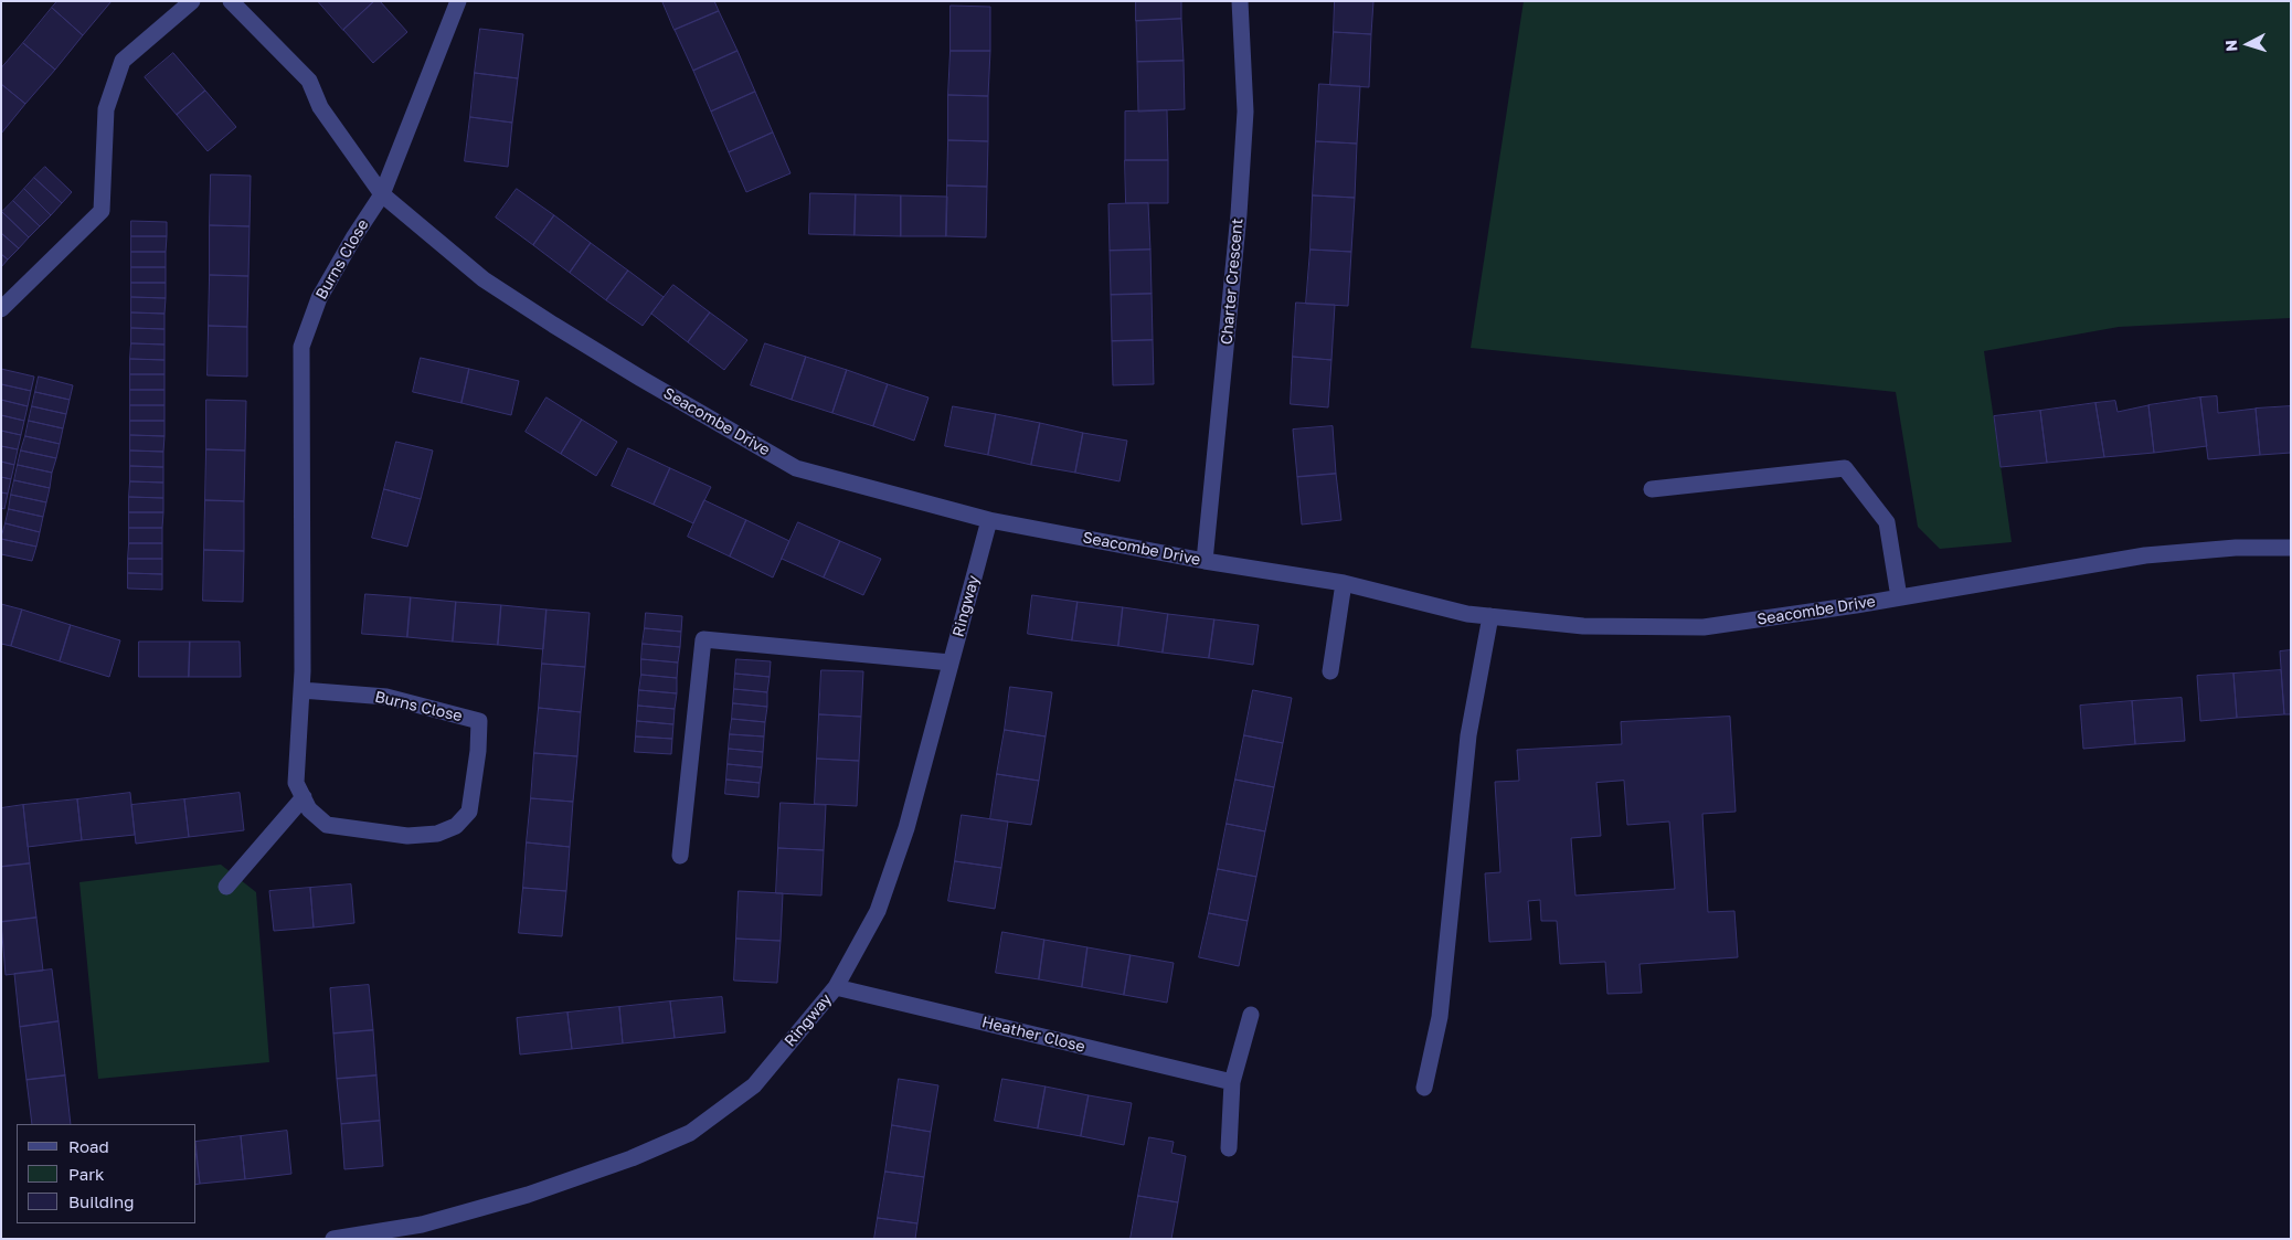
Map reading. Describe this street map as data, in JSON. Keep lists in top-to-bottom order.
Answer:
{
  "streets": {
    "street": [
      "Burns Close",
      "Charter Crescent",
      "Seacombe Drive",
      "Ringway",
      "Heather Close"
    ]
  },
  "crossings": [
    ["Burns Close", "Seacombe Drive"],
    ["Charter Crescent", "Seacombe Drive"],
    ["Seacombe Drive", "Ringway"],
    ["Ringway", "Heather Close"]
  ],
  "legend": ["Road", "Park", "Building"],
  "north": "left"
}
